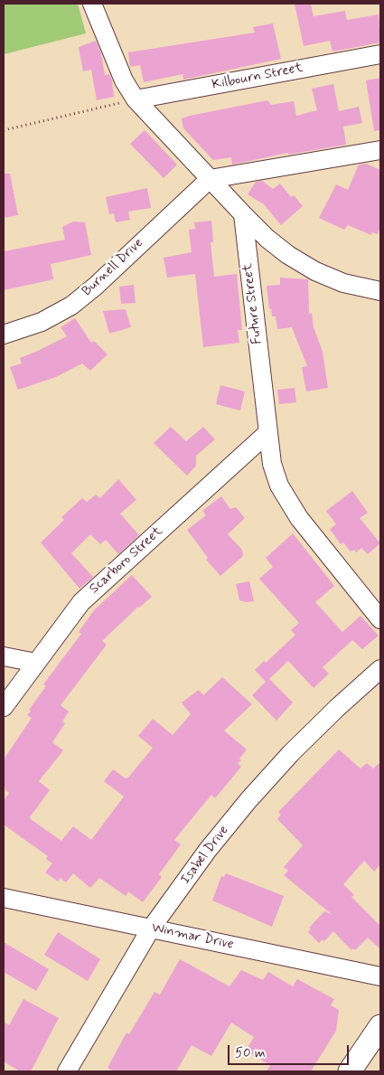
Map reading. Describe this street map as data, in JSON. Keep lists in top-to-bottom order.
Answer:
{
  "streets": {
    "street": [
      "Kilbourn Street",
      "Burnell Drive",
      "Future Street",
      "Scarboro Street",
      "Isabel Drive",
      "Winmar Drive"
    ]
  },
  "crossings": [
    ["Future Street", "Scarboro Street"],
    ["Isabel Drive", "Winmar Drive"]
  ],
  "scale_bar": "50 m"
}
